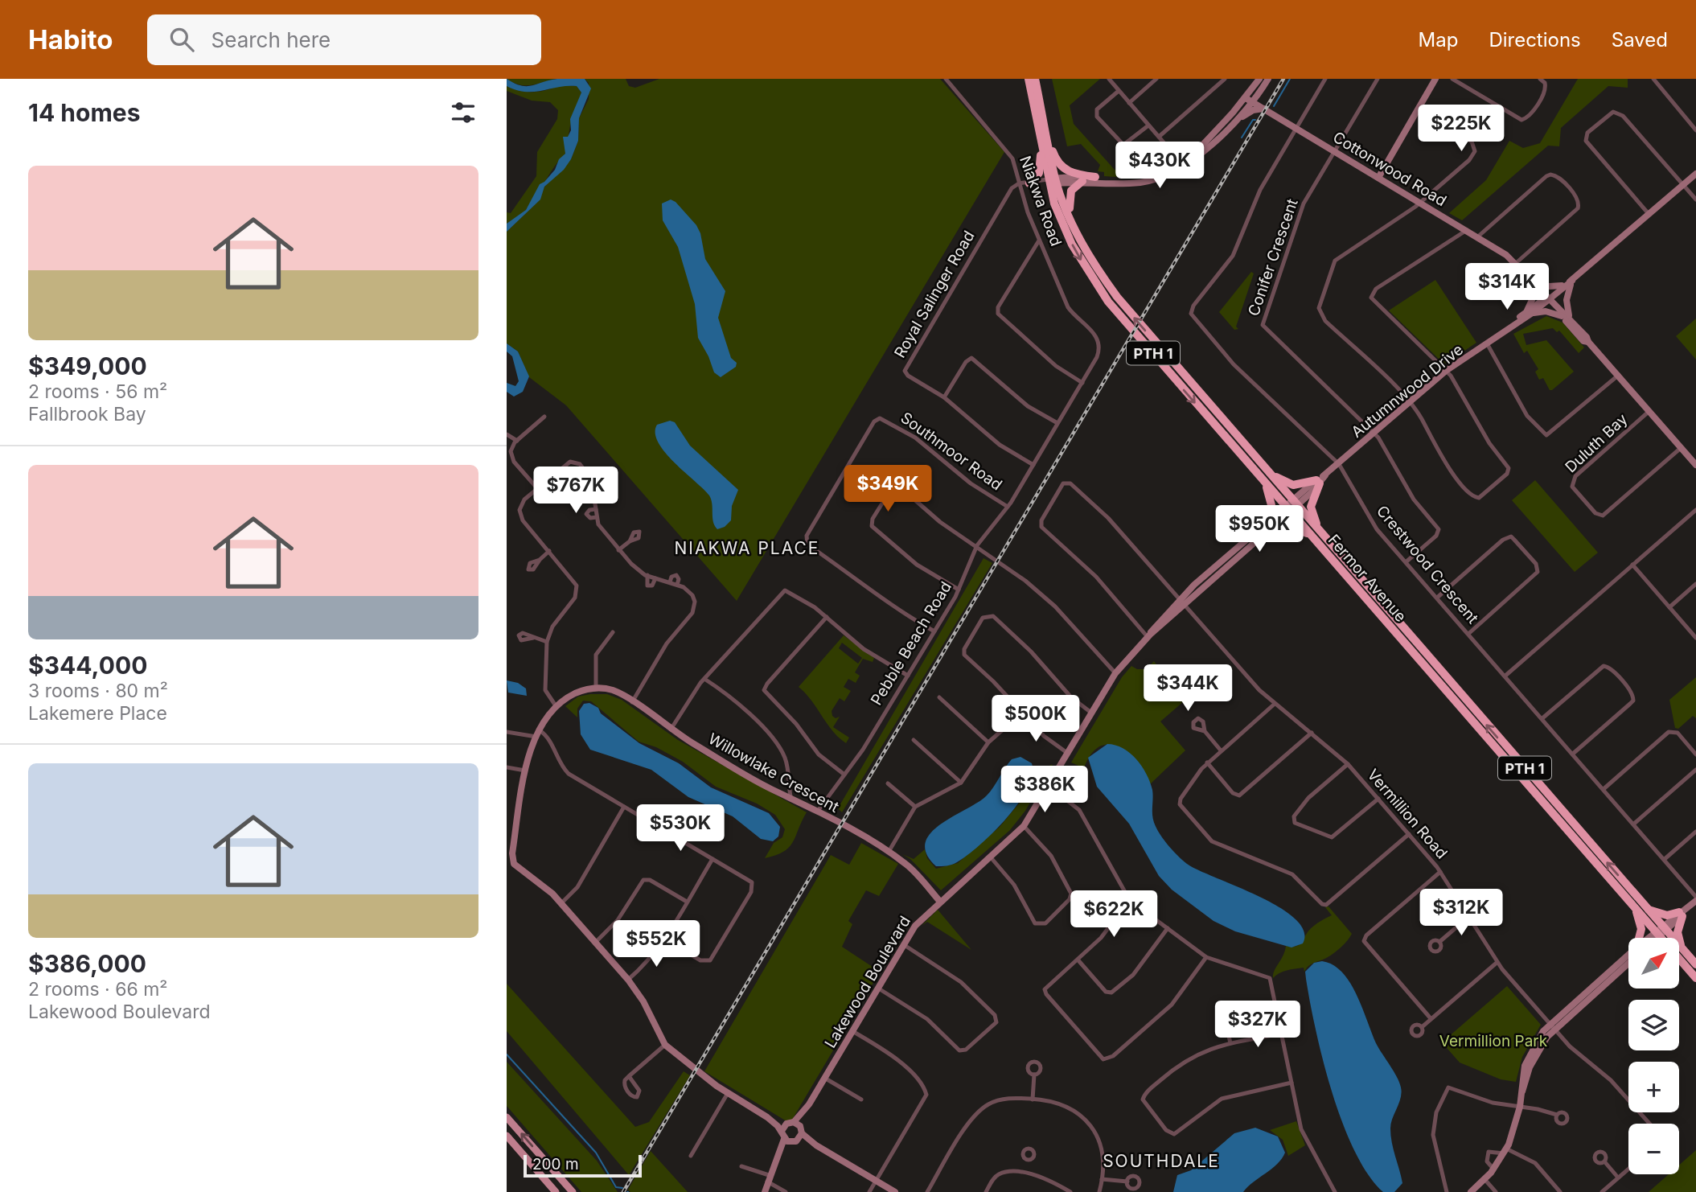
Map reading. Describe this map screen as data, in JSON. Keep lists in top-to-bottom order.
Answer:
{
  "streets": {
    "highway": ["PTH 1", "Fermor Avenue"],
    "street": [
      "Cottonwood Road",
      "Niakwa Road",
      "Conifer Crescent",
      "Royal Salinger Road",
      "Autumnwood Drive",
      "Duluth Bay",
      "Southmoor Road",
      "Crestwood Crescent",
      "Pebble Beach Road",
      "Willowlake Crescent",
      "Vermillion Road",
      "Lakewood Boulevard"
    ]
  },
  "crossings": [
    ["Cottonwood Road", "Conifer Crescent"],
    ["Cottonwood Road", "Autumnwood Drive"],
    ["Cottonwood Road", "Duluth Bay"],
    ["Cottonwood Road", "Crestwood Crescent"],
    ["Niakwa Road", "Royal Salinger Road"],
    ["Niakwa Road", "Pebble Beach Road"],
    ["Conifer Crescent", "Autumnwood Drive"],
    ["Royal Salinger Road", "Pebble Beach Road"],
    ["Autumnwood Drive", "Crestwood Crescent"],
    ["Autumnwood Drive", "Fermor Avenue"],
    ["Autumnwood Drive", "Lakewood Boulevard"],
    ["Southmoor Road", "Pebble Beach Road"],
    ["Fermor Avenue", "Lakewood Boulevard"],
    ["Pebble Beach Road", "Willowlake Crescent"],
    ["Willowlake Crescent", "Lakewood Boulevard"],
    ["Vermillion Road", "Lakewood Boulevard"]
  ],
  "districts": ["NIAKWA PLACE", "SOUTHDALE"],
  "parks": ["Vermillion Park"],
  "scale_bar": "200 m",
  "north": "top right",
  "page": {
    "header": "Habito",
    "search": "Search here",
    "nav": ["Map", "Directions", "Saved"],
    "heading": "14 homes",
    "price": [
      "$225K",
      "$430K",
      "$314K",
      "$349K",
      "$767K",
      "$950K",
      "$344K",
      "$500K",
      "$386K",
      "$530K",
      "$312K",
      "$622K",
      "$552K",
      "$327K"
    ],
    "list": [
      {
        "name": "$349,000",
        "note": "2 rooms · 56 m² · Fallbrook Bay"
      },
      {
        "name": "$344,000",
        "note": "3 rooms · 80 m² · Lakemere Place"
      },
      {
        "name": "$386,000",
        "note": "2 rooms · 66 m² · Lakewood Boulevard"
      }
    ],
    "map_buttons": ["+", "−"],
    "scale": "200 m"
  }
}
